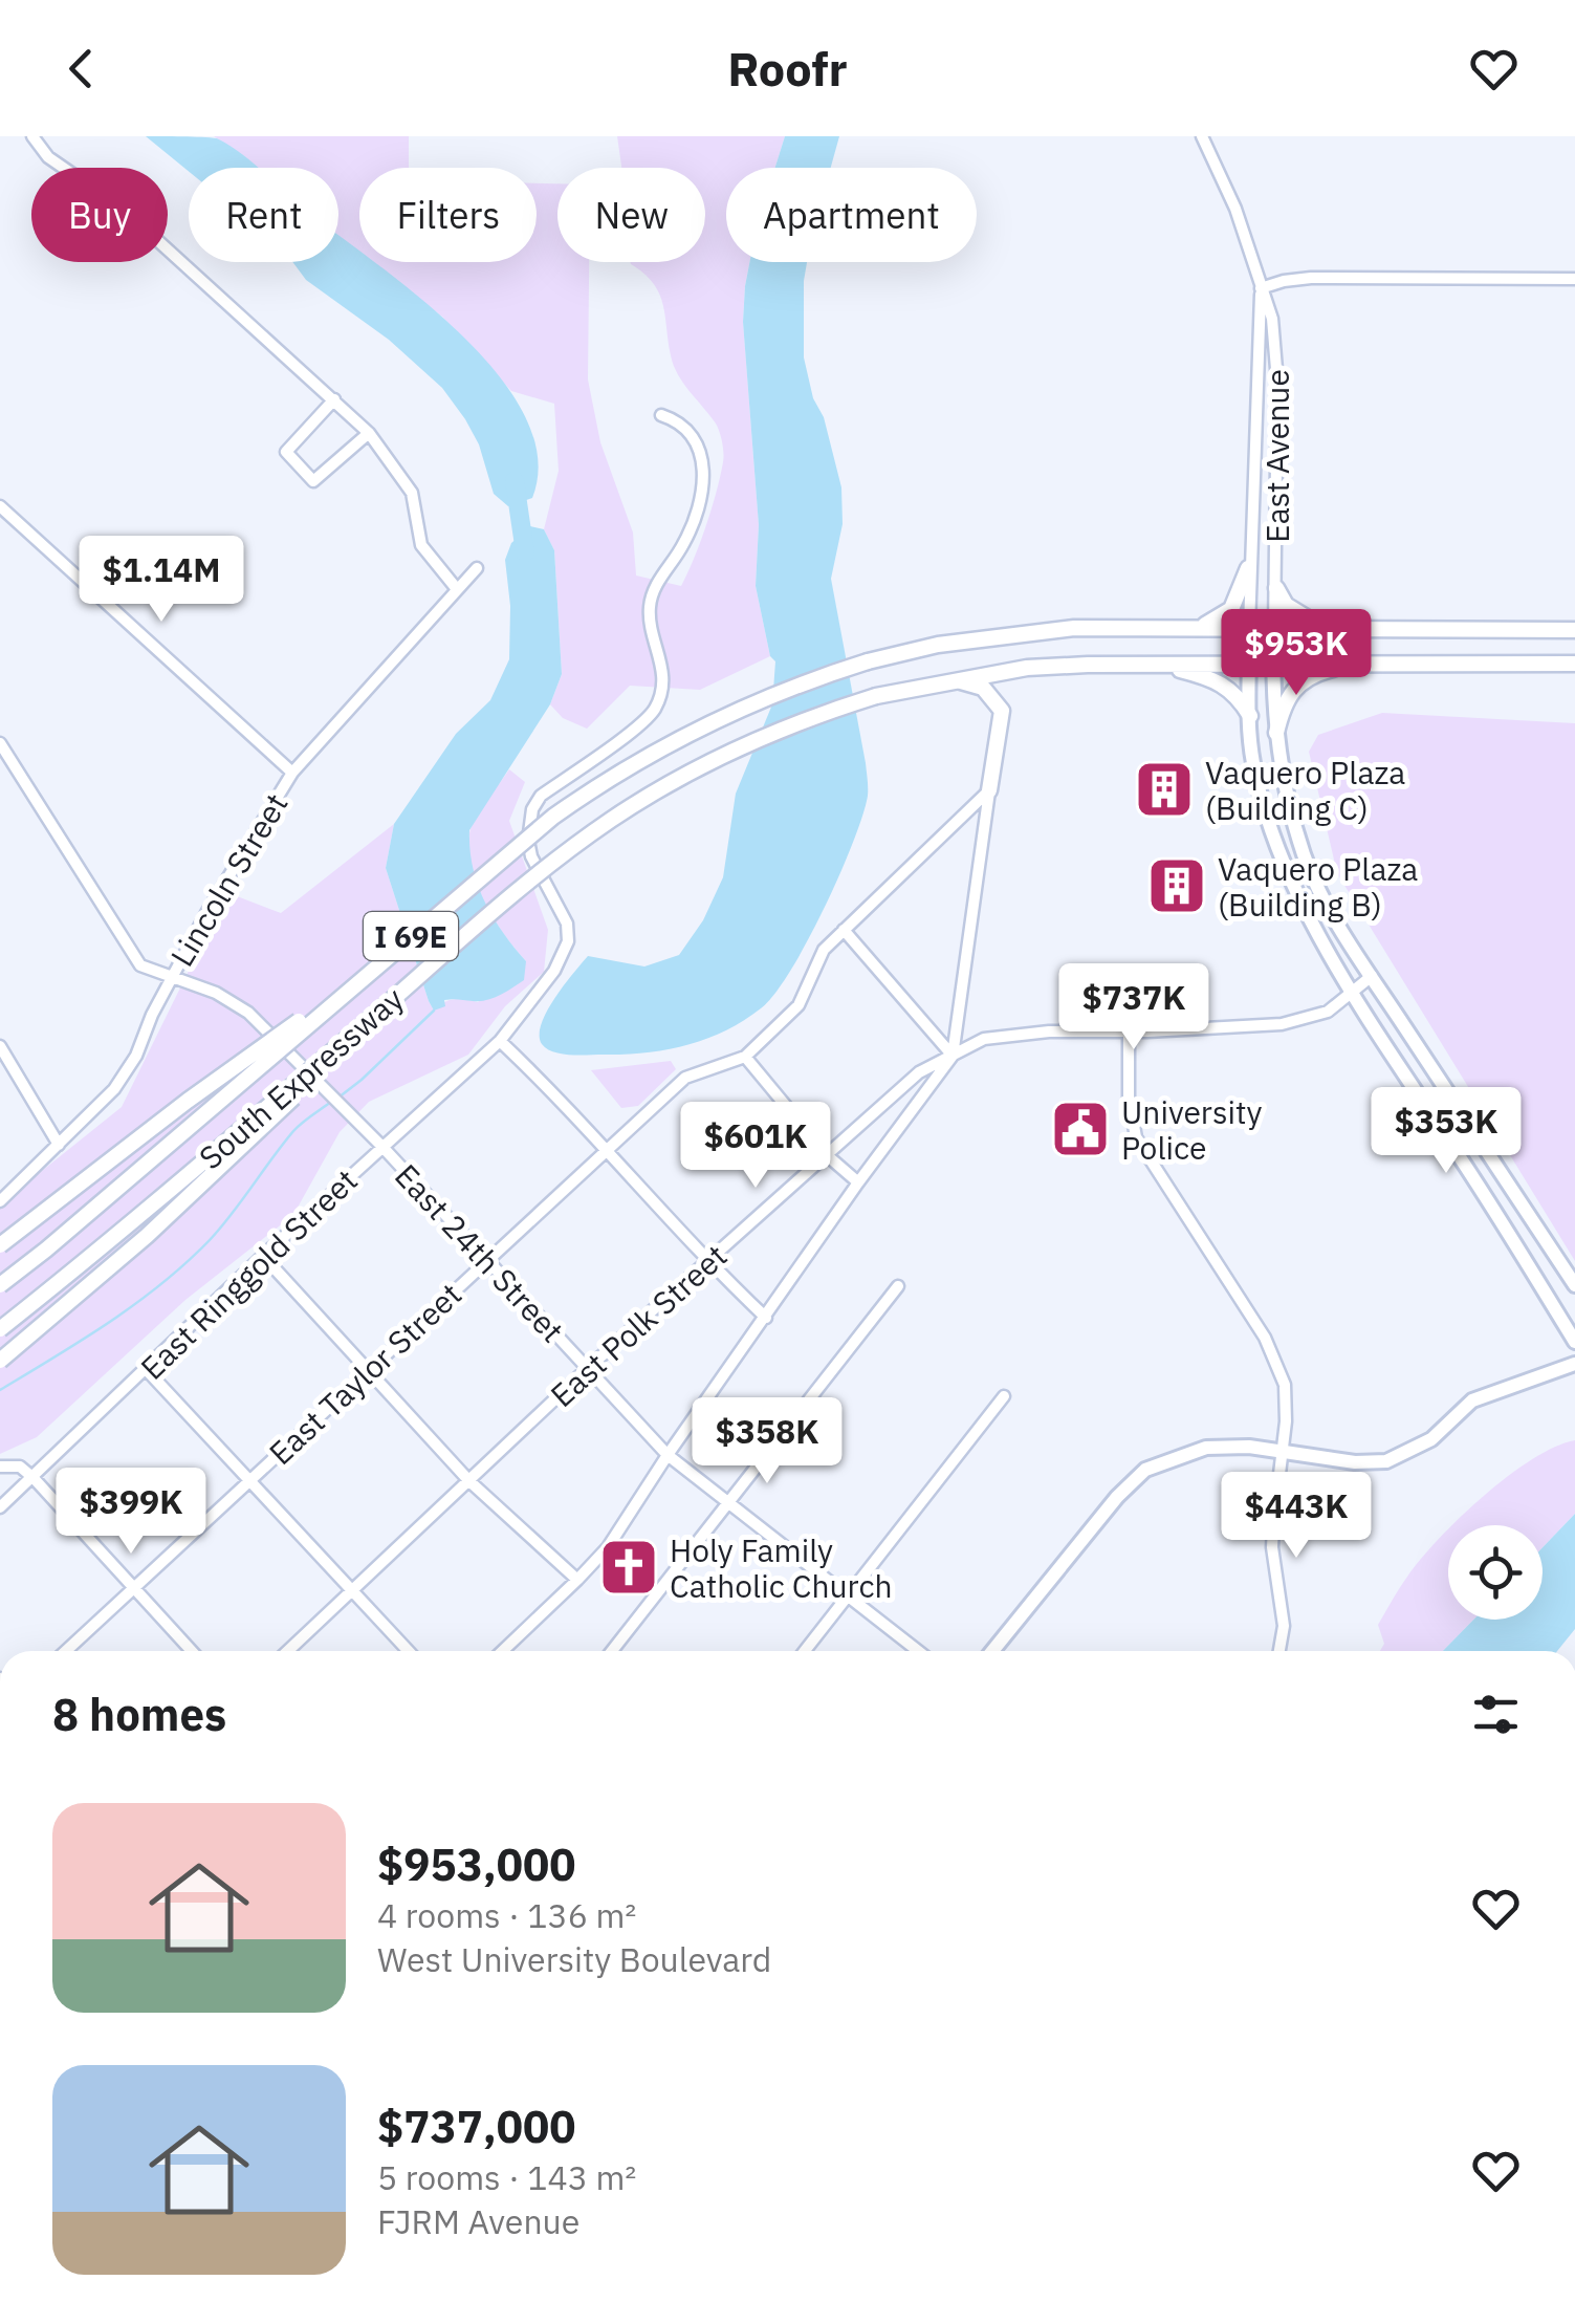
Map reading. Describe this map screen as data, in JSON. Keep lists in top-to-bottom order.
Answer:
{
  "streets": {
    "highway": ["I 69E", "South Expressway"],
    "street": [
      "East Avenue",
      "Lincoln Street",
      "East 24th Street",
      "East Ringgold Street",
      "East Polk Street",
      "East Taylor Street"
    ]
  },
  "crossings": [
    ["East Avenue", "South Expressway"],
    ["Lincoln Street", "East 24th Street"],
    ["East 24th Street", "East Ringgold Street"],
    ["East 24th Street", "East Polk Street"],
    ["East 24th Street", "East Taylor Street"]
  ],
  "places": {
    "building": ["Vaquero Plaza (Building C)", "Vaquero Plaza (Building B)"],
    "public building": ["University Police"],
    "church": ["Holy Family Catholic Church"]
  },
  "page": {
    "header": "Roofr",
    "chip": [
      "Buy",
      "Rent",
      "Filters",
      "New",
      "Apartment"
    ],
    "price": [
      "$1.14M",
      "$953K",
      "$737K",
      "$353K",
      "$601K",
      "$358K",
      "$399K",
      "$443K"
    ],
    "heading": "8 homes",
    "list": [
      {
        "name": "$953,000",
        "note": "4 rooms · 136 m² · West University Boulevard"
      },
      {
        "name": "$737,000",
        "note": "5 rooms · 143 m² · FJRM Avenue"
      }
    ]
  }
}
